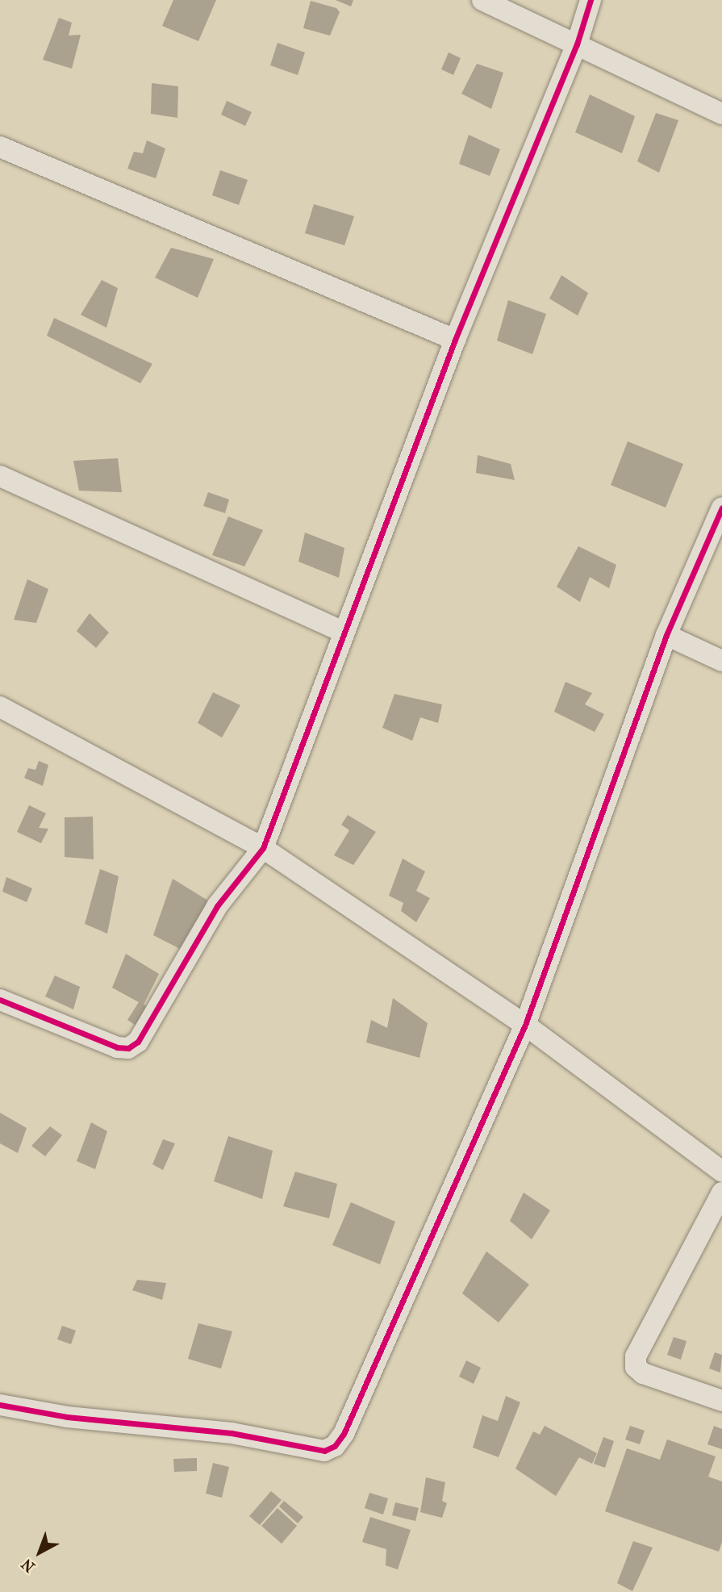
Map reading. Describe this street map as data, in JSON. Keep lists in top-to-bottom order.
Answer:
{
  "north": "bottom left"
}
